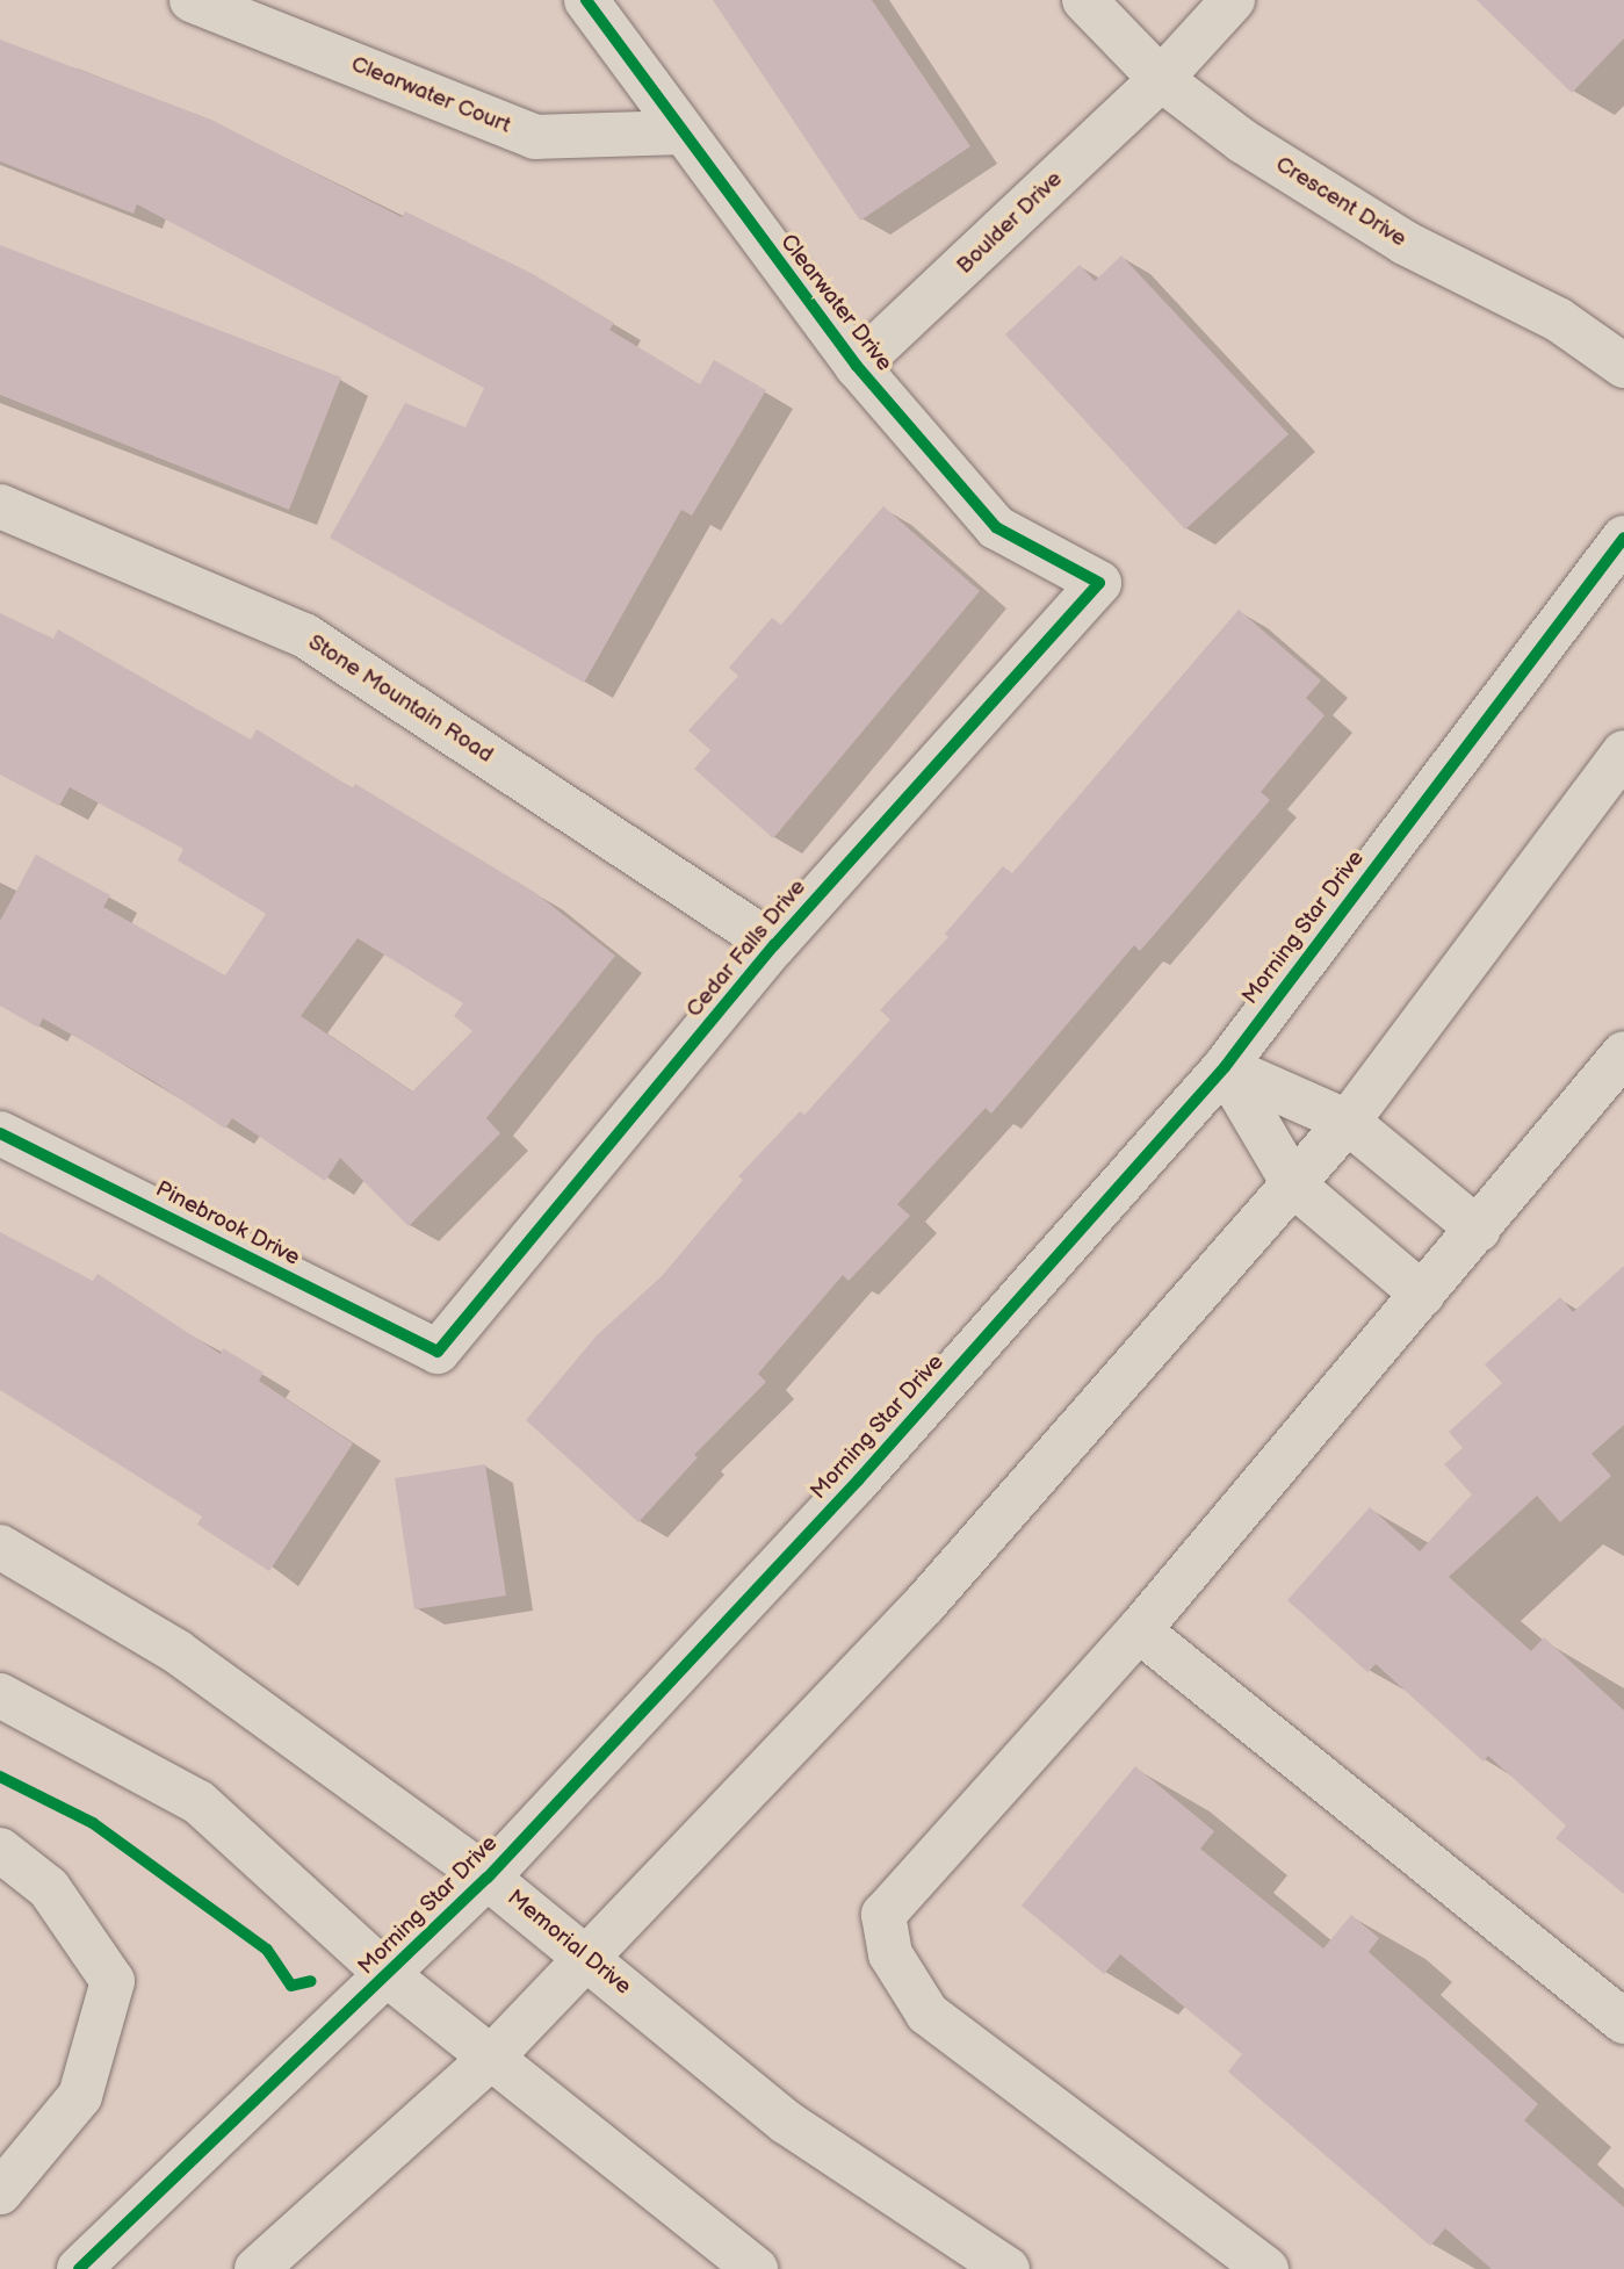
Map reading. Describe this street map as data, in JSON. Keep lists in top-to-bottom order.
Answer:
{
  "streets": {
    "street": [
      "Clearwater Court",
      "Crescent Drive",
      "Boulder Drive",
      "Clearwater Drive",
      "Stone Mountain Road",
      "Morning Star Drive",
      "Cedar Falls Drive",
      "Pinebrook Drive",
      "Memorial Drive"
    ]
  },
  "crossings": [
    ["Clearwater Court", "Clearwater Drive"],
    ["Crescent Drive", "Boulder Drive"],
    ["Boulder Drive", "Clearwater Drive"],
    ["Clearwater Drive", "Cedar Falls Drive"],
    ["Stone Mountain Road", "Cedar Falls Drive"],
    ["Morning Star Drive", "Memorial Drive"],
    ["Cedar Falls Drive", "Pinebrook Drive"]
  ]
}
